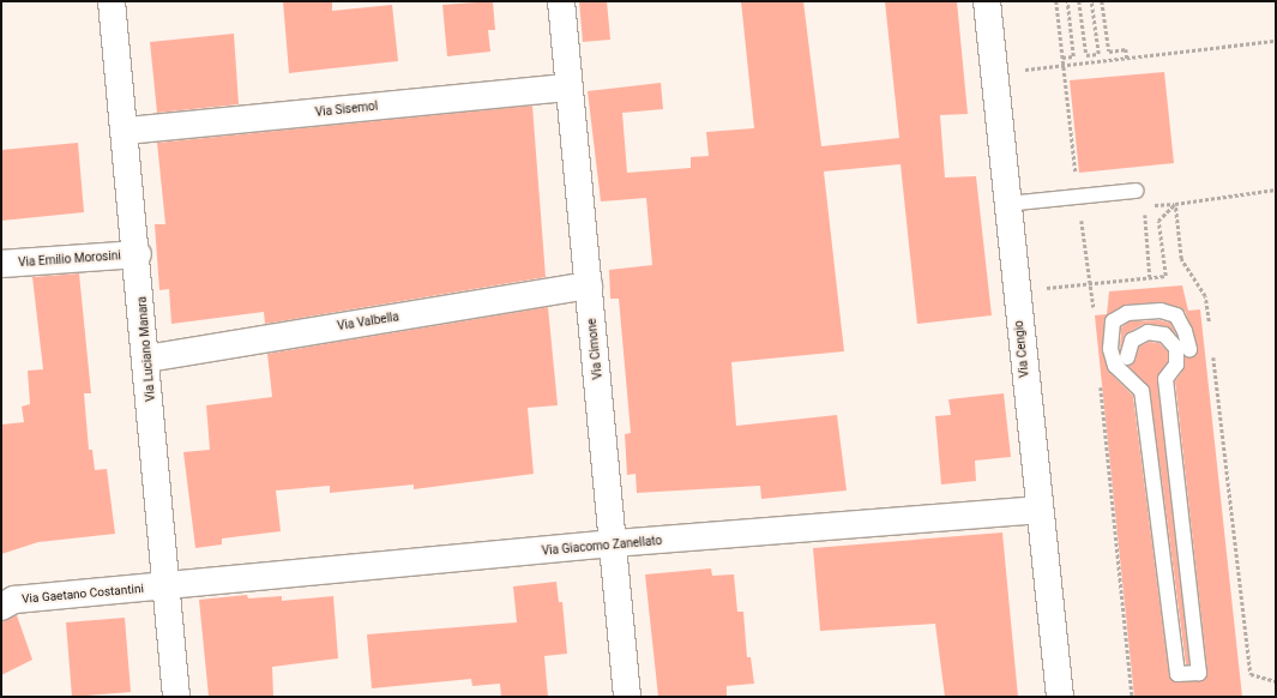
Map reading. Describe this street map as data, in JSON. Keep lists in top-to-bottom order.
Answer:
{
  "streets": {
    "street": [
      "Via Sisemol",
      "Via Emilio Morosini",
      "Via Valbella",
      "Via Luciano Manara",
      "Via Cimone",
      "Via Cengio",
      "Via Giacomo Zanellato",
      "Via Gaetano Costantini"
    ]
  },
  "crossings": [
    ["Via Sisemol", "Via Luciano Manara"],
    ["Via Sisemol", "Via Cimone"],
    ["Via Emilio Morosini", "Via Luciano Manara"],
    ["Via Valbella", "Via Luciano Manara"],
    ["Via Valbella", "Via Cimone"],
    ["Via Luciano Manara", "Via Giacomo Zanellato"],
    ["Via Luciano Manara", "Via Gaetano Costantini"],
    ["Via Cimone", "Via Giacomo Zanellato"],
    ["Via Cengio", "Via Giacomo Zanellato"],
    ["Via Giacomo Zanellato", "Via Gaetano Costantini"]
  ]
}
